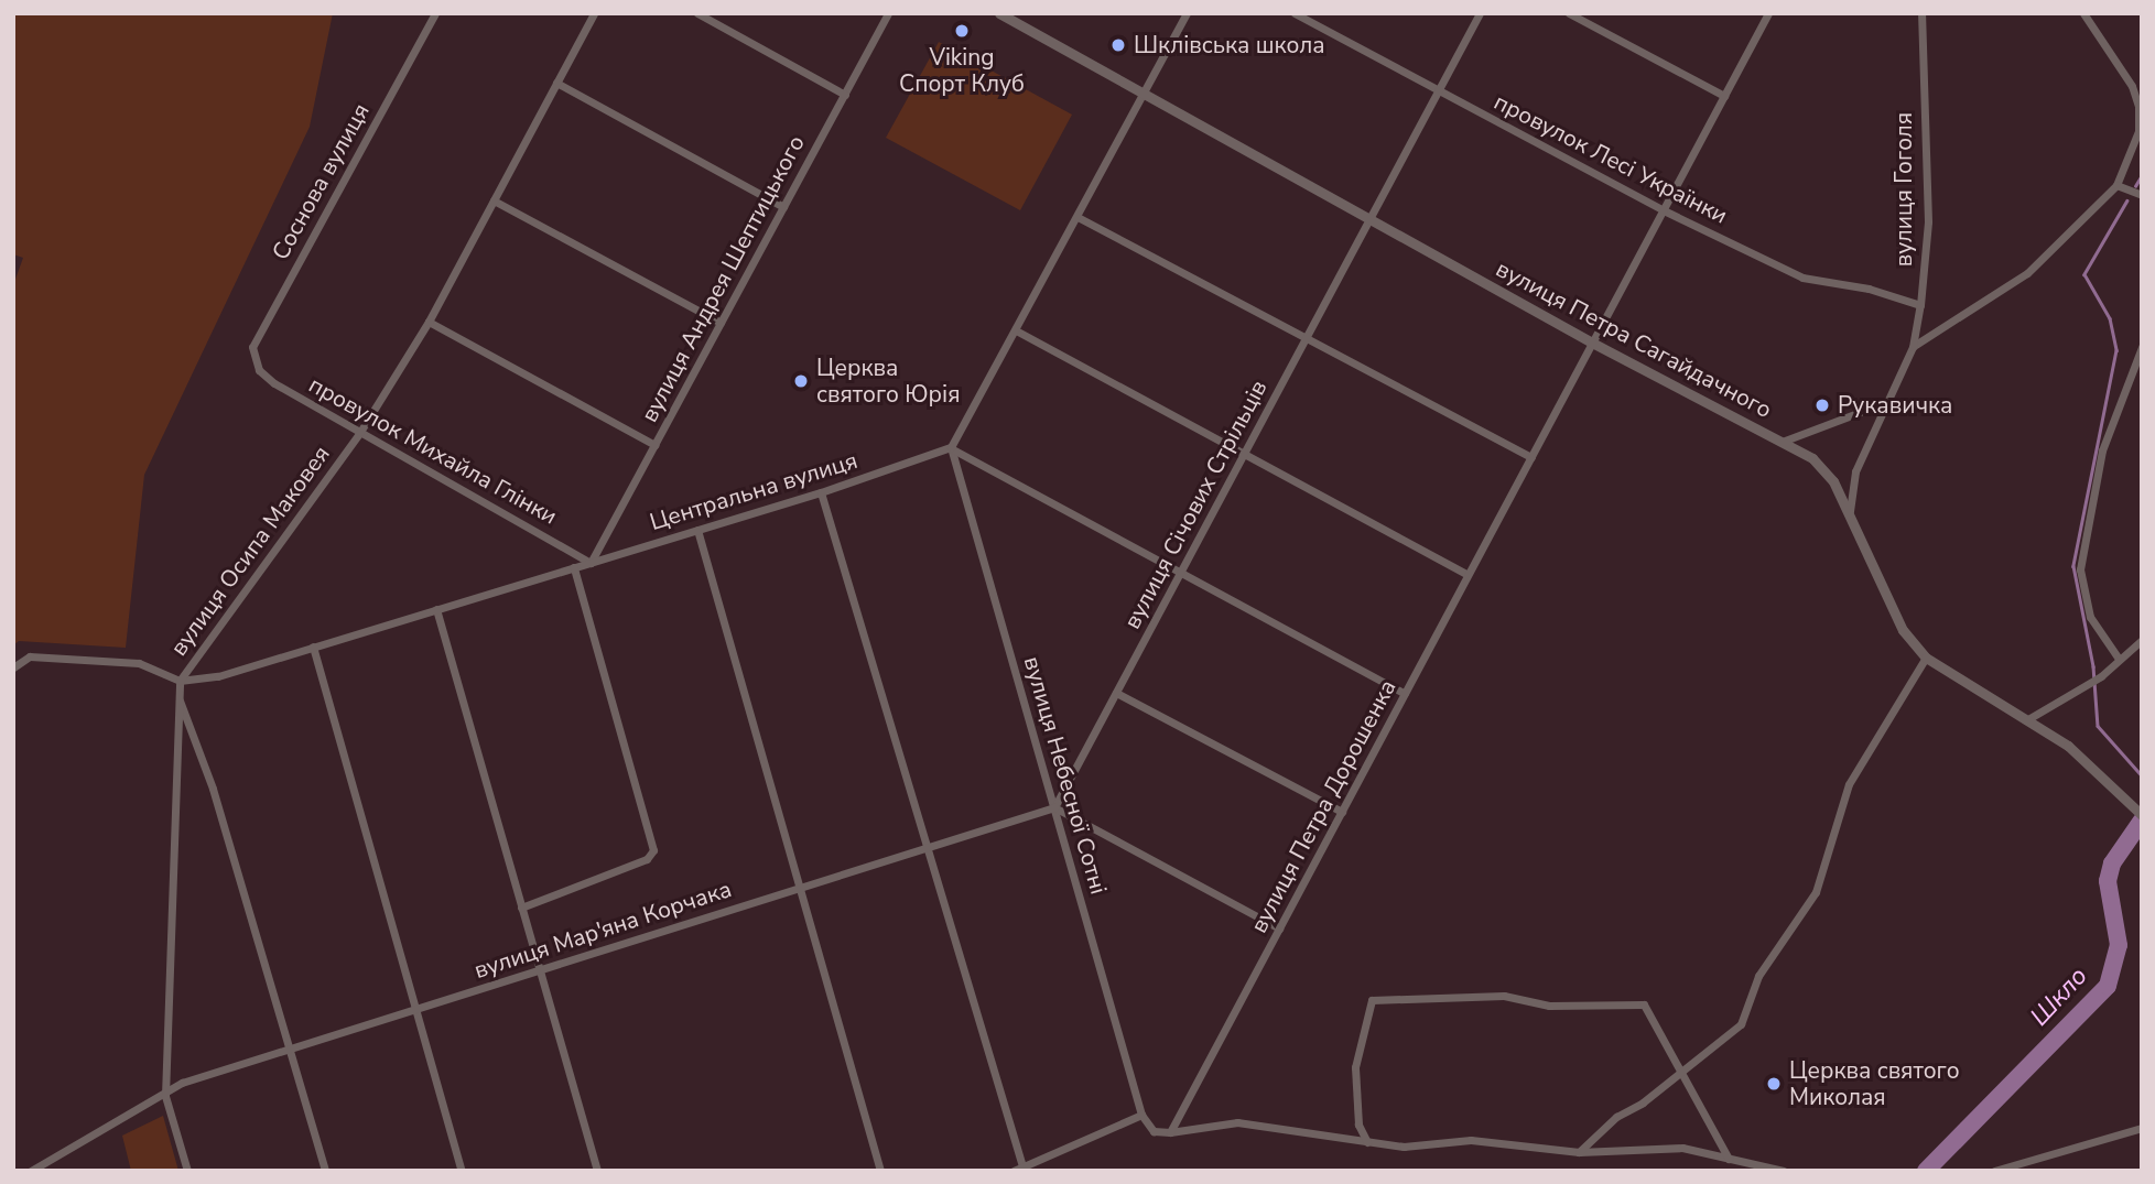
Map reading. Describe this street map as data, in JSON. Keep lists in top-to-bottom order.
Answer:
{
  "streets": {
    "street": [
      "провулок Лесі Українки",
      "Соснова вулиця",
      "вулиця Гоголя",
      "вулиця Андрея Шептицького",
      "вулиця Петра Сагайдачного",
      "провулок Михайла Глінки",
      "Центральна вулиця",
      "вулиця Січових Стрільців",
      "вулиця Осипа Маковея",
      "вулиця Небесної Сотні",
      "вулиця Петра Дорошенка",
      "вулиця Мар'яна Корчака"
    ]
  },
  "crossings": [
    ["провулок Лесі Українки", "вулиця Гоголя"],
    ["провулок Лесі Українки", "вулиця Січових Стрільців"],
    ["провулок Лесі Українки", "вулиця Петра Дорошенка"],
    ["Соснова вулиця", "провулок Михайла Глінки"],
    ["вулиця Гоголя", "вулиця Петра Сагайдачного"],
    ["вулиця Андрея Шептицького", "провулок Михайла Глінки"],
    ["вулиця Андрея Шептицького", "Центральна вулиця"],
    ["вулиця Петра Сагайдачного", "вулиця Січових Стрільців"],
    ["вулиця Петра Сагайдачного", "вулиця Петра Дорошенка"],
    ["провулок Михайла Глінки", "Центральна вулиця"],
    ["провулок Михайла Глінки", "вулиця Осипа Маковея"],
    ["Центральна вулиця", "вулиця Осипа Маковея"],
    ["Центральна вулиця", "вулиця Небесної Сотні"],
    ["вулиця Січових Стрільців", "вулиця Небесної Сотні"],
    ["вулиця Січових Стрільців", "вулиця Мар'яна Корчака"],
    ["вулиця Осипа Маковея", "вулиця Мар'яна Корчака"],
    ["вулиця Небесної Сотні", "вулиця Мар'яна Корчака"]
  ],
  "water": ["Шкло"],
  "places": [
    "Viking Спорт Клуб",
    "Шклівська школа",
    "Церква святого Юрія",
    "Рукавичка",
    "Церква святого Миколая"
  ]
}
